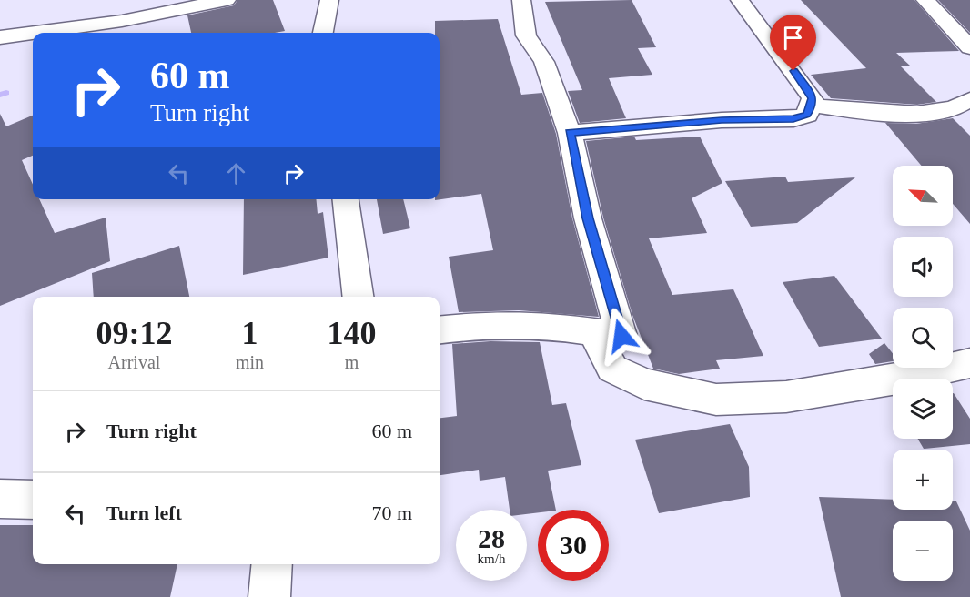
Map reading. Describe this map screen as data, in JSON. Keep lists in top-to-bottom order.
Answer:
{
  "north": "top left",
  "page": {
    "turn": ["60 m", "Turn right"],
    "map_buttons": ["+", "−"],
    "eta": [
      "09:12",
      "Arrival",
      "1",
      "min",
      "140",
      "m"
    ],
    "list": [
      {
        "name": "Turn right",
        "value": "60 m"
      },
      {
        "name": "Turn left",
        "value": "70 m"
      }
    ],
    "speed": "28 km/h",
    "limit": "30"
  }
}
